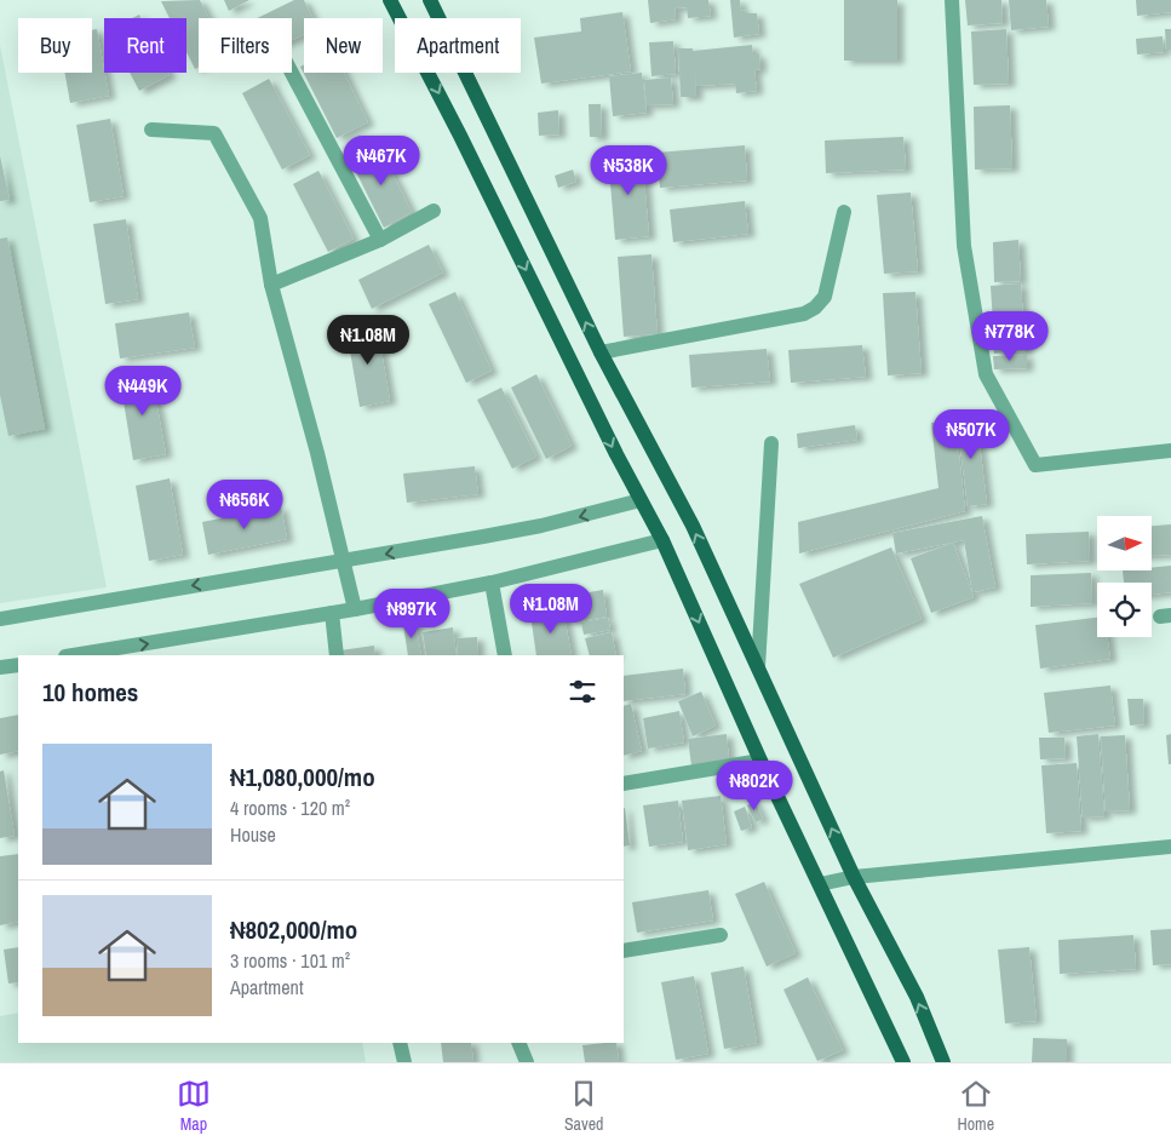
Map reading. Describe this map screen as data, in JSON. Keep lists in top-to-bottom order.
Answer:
{
  "north": "right",
  "page": {
    "chip": [
      "Buy",
      "Rent",
      "Filters",
      "New",
      "Apartment"
    ],
    "price": [
      "₦467K",
      "₦538K",
      "₦778K",
      "₦1.08M",
      "₦449K",
      "₦507K",
      "₦656K",
      "₦1.08M",
      "₦997K",
      "₦802K"
    ],
    "heading": "10 homes",
    "list": [
      {
        "name": "₦1,080,000/mo",
        "note": "4 rooms · 120 m² · House"
      },
      {
        "name": "₦802,000/mo",
        "note": "3 rooms · 101 m² · Apartment"
      }
    ],
    "tabs": ["Map", "Saved", "Home"]
  }
}
